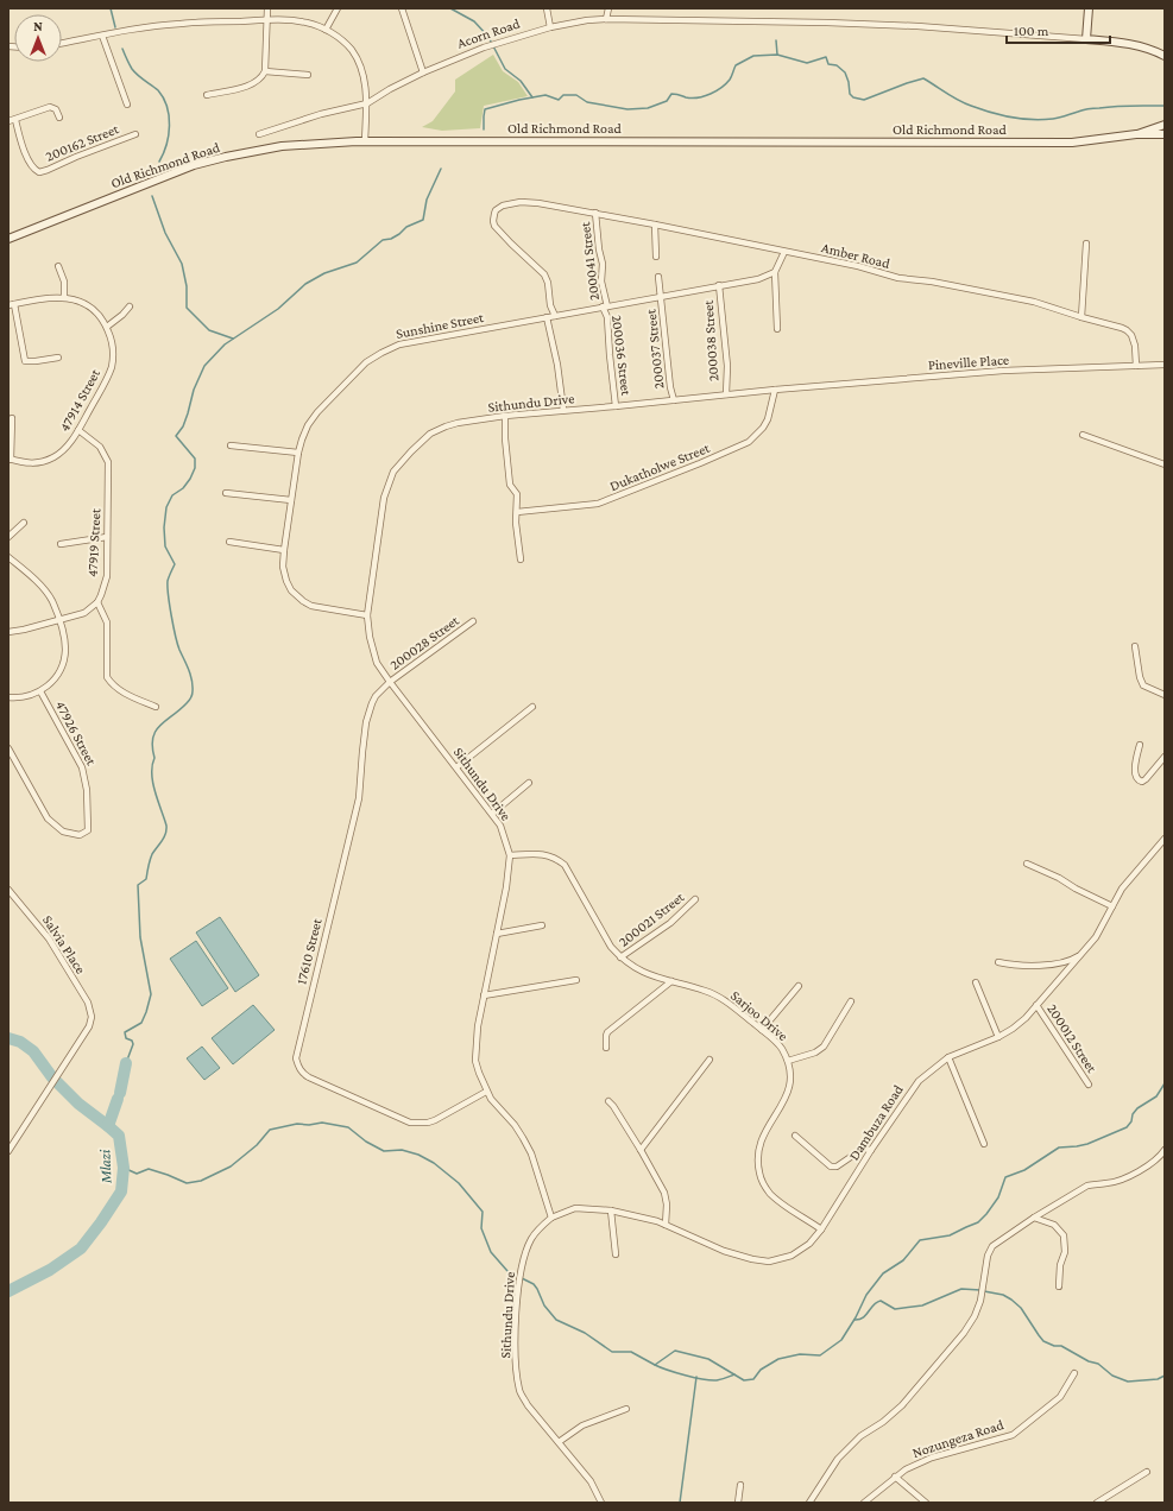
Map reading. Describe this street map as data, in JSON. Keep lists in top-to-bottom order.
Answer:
{
  "streets": {
    "street": [
      "Acorn Road",
      "Old Richmond Road",
      "200162 Street",
      "Amber Road",
      "200041 Street",
      "Sunshine Street",
      "200038 Street",
      "200037 Street",
      "200036 Street",
      "Pineville Place",
      "47914 Street",
      "Sithundu Drive",
      "Dukatholwe Street",
      "47919 Street",
      "200028 Street",
      "47926 Street",
      "200021 Street",
      "Salvia Place",
      "17610 Street",
      "Sarjoo Drive",
      "200012 Street",
      "Dambuza Road",
      "Nozungeza Road"
    ]
  },
  "crossings": [
    ["Amber Road", "200041 Street"],
    ["Amber Road", "Sunshine Street"],
    ["Amber Road", "Pineville Place"],
    ["200041 Street", "Sunshine Street"],
    ["200041 Street", "200036 Street"],
    ["Sunshine Street", "200038 Street"],
    ["Sunshine Street", "200037 Street"],
    ["Sunshine Street", "200036 Street"],
    ["Sunshine Street", "Sithundu Drive"],
    ["200038 Street", "Sithundu Drive"],
    ["200037 Street", "Sithundu Drive"],
    ["200036 Street", "Sithundu Drive"],
    ["Pineville Place", "Sithundu Drive"],
    ["Pineville Place", "Dukatholwe Street"],
    ["47914 Street", "47919 Street"],
    ["Sithundu Drive", "Dukatholwe Street"],
    ["Sithundu Drive", "200028 Street"],
    ["Sithundu Drive", "17610 Street"],
    ["Sithundu Drive", "Sarjoo Drive"],
    ["Sithundu Drive", "Dambuza Road"],
    ["200028 Street", "17610 Street"],
    ["200021 Street", "Sarjoo Drive"],
    ["Sarjoo Drive", "Dambuza Road"],
    ["200012 Street", "Dambuza Road"]
  ],
  "water": ["Mlazi"],
  "scale_bar": "100 m",
  "north": "top"
}
